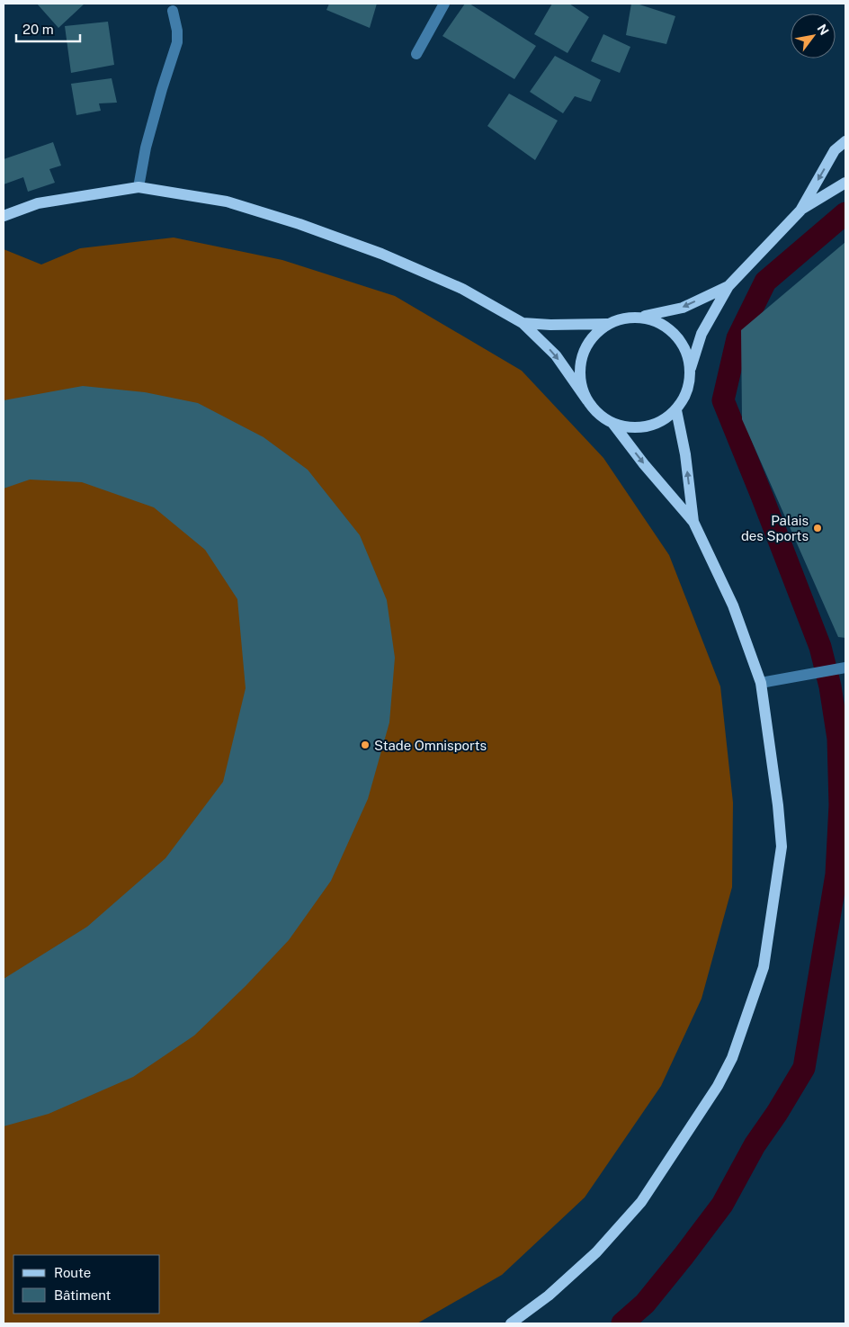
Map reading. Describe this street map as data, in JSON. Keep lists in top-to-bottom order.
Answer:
{
  "places": ["Palais des Sports", "Stade Omnisports"],
  "legend": ["Route", "Bâtiment"],
  "scale_bar": "20 m",
  "north": "top right"
}
